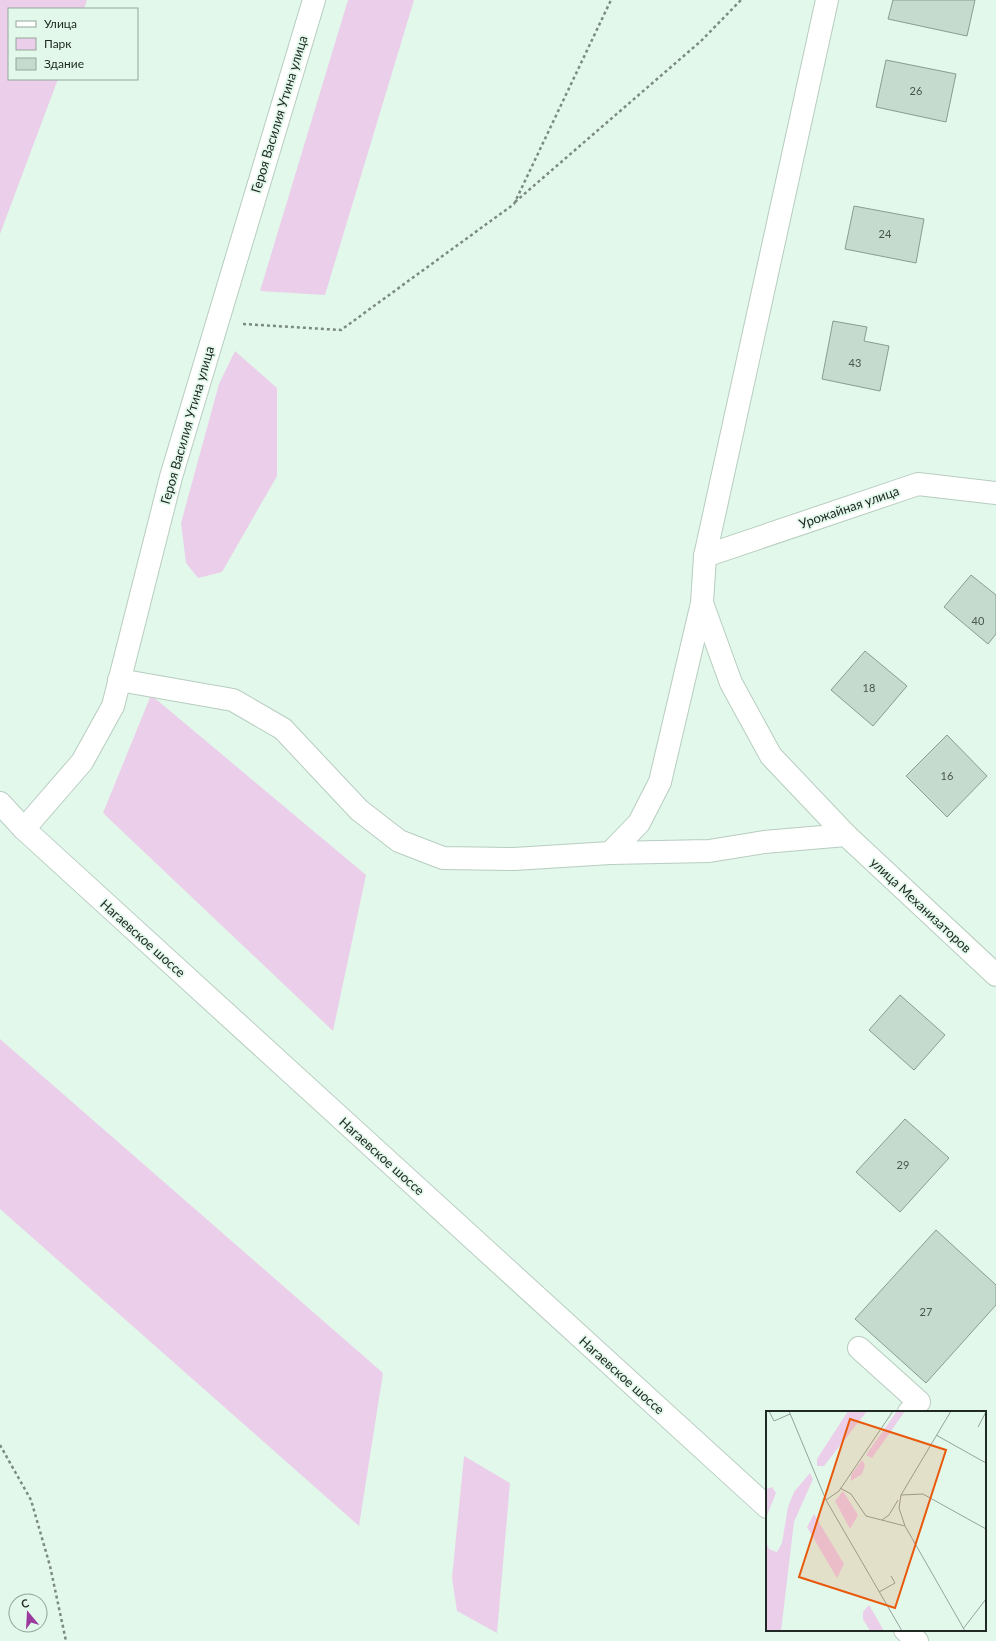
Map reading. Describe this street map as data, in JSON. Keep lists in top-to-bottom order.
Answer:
{
  "streets": {
    "street": [
      "Героя Василия Утина улица",
      "Урожайная улица",
      "улица Механизаторов",
      "Нагаевское шоссе"
    ]
  },
  "crossings": [
    ["Героя Василия Утина улица", "Нагаевское шоссе"]
  ],
  "house_numbers": [
    "26",
    "24",
    "43",
    "40",
    "18",
    "16",
    "29",
    "27"
  ],
  "legend": ["Улица", "Парк", "Здание"],
  "north": "top"
}
